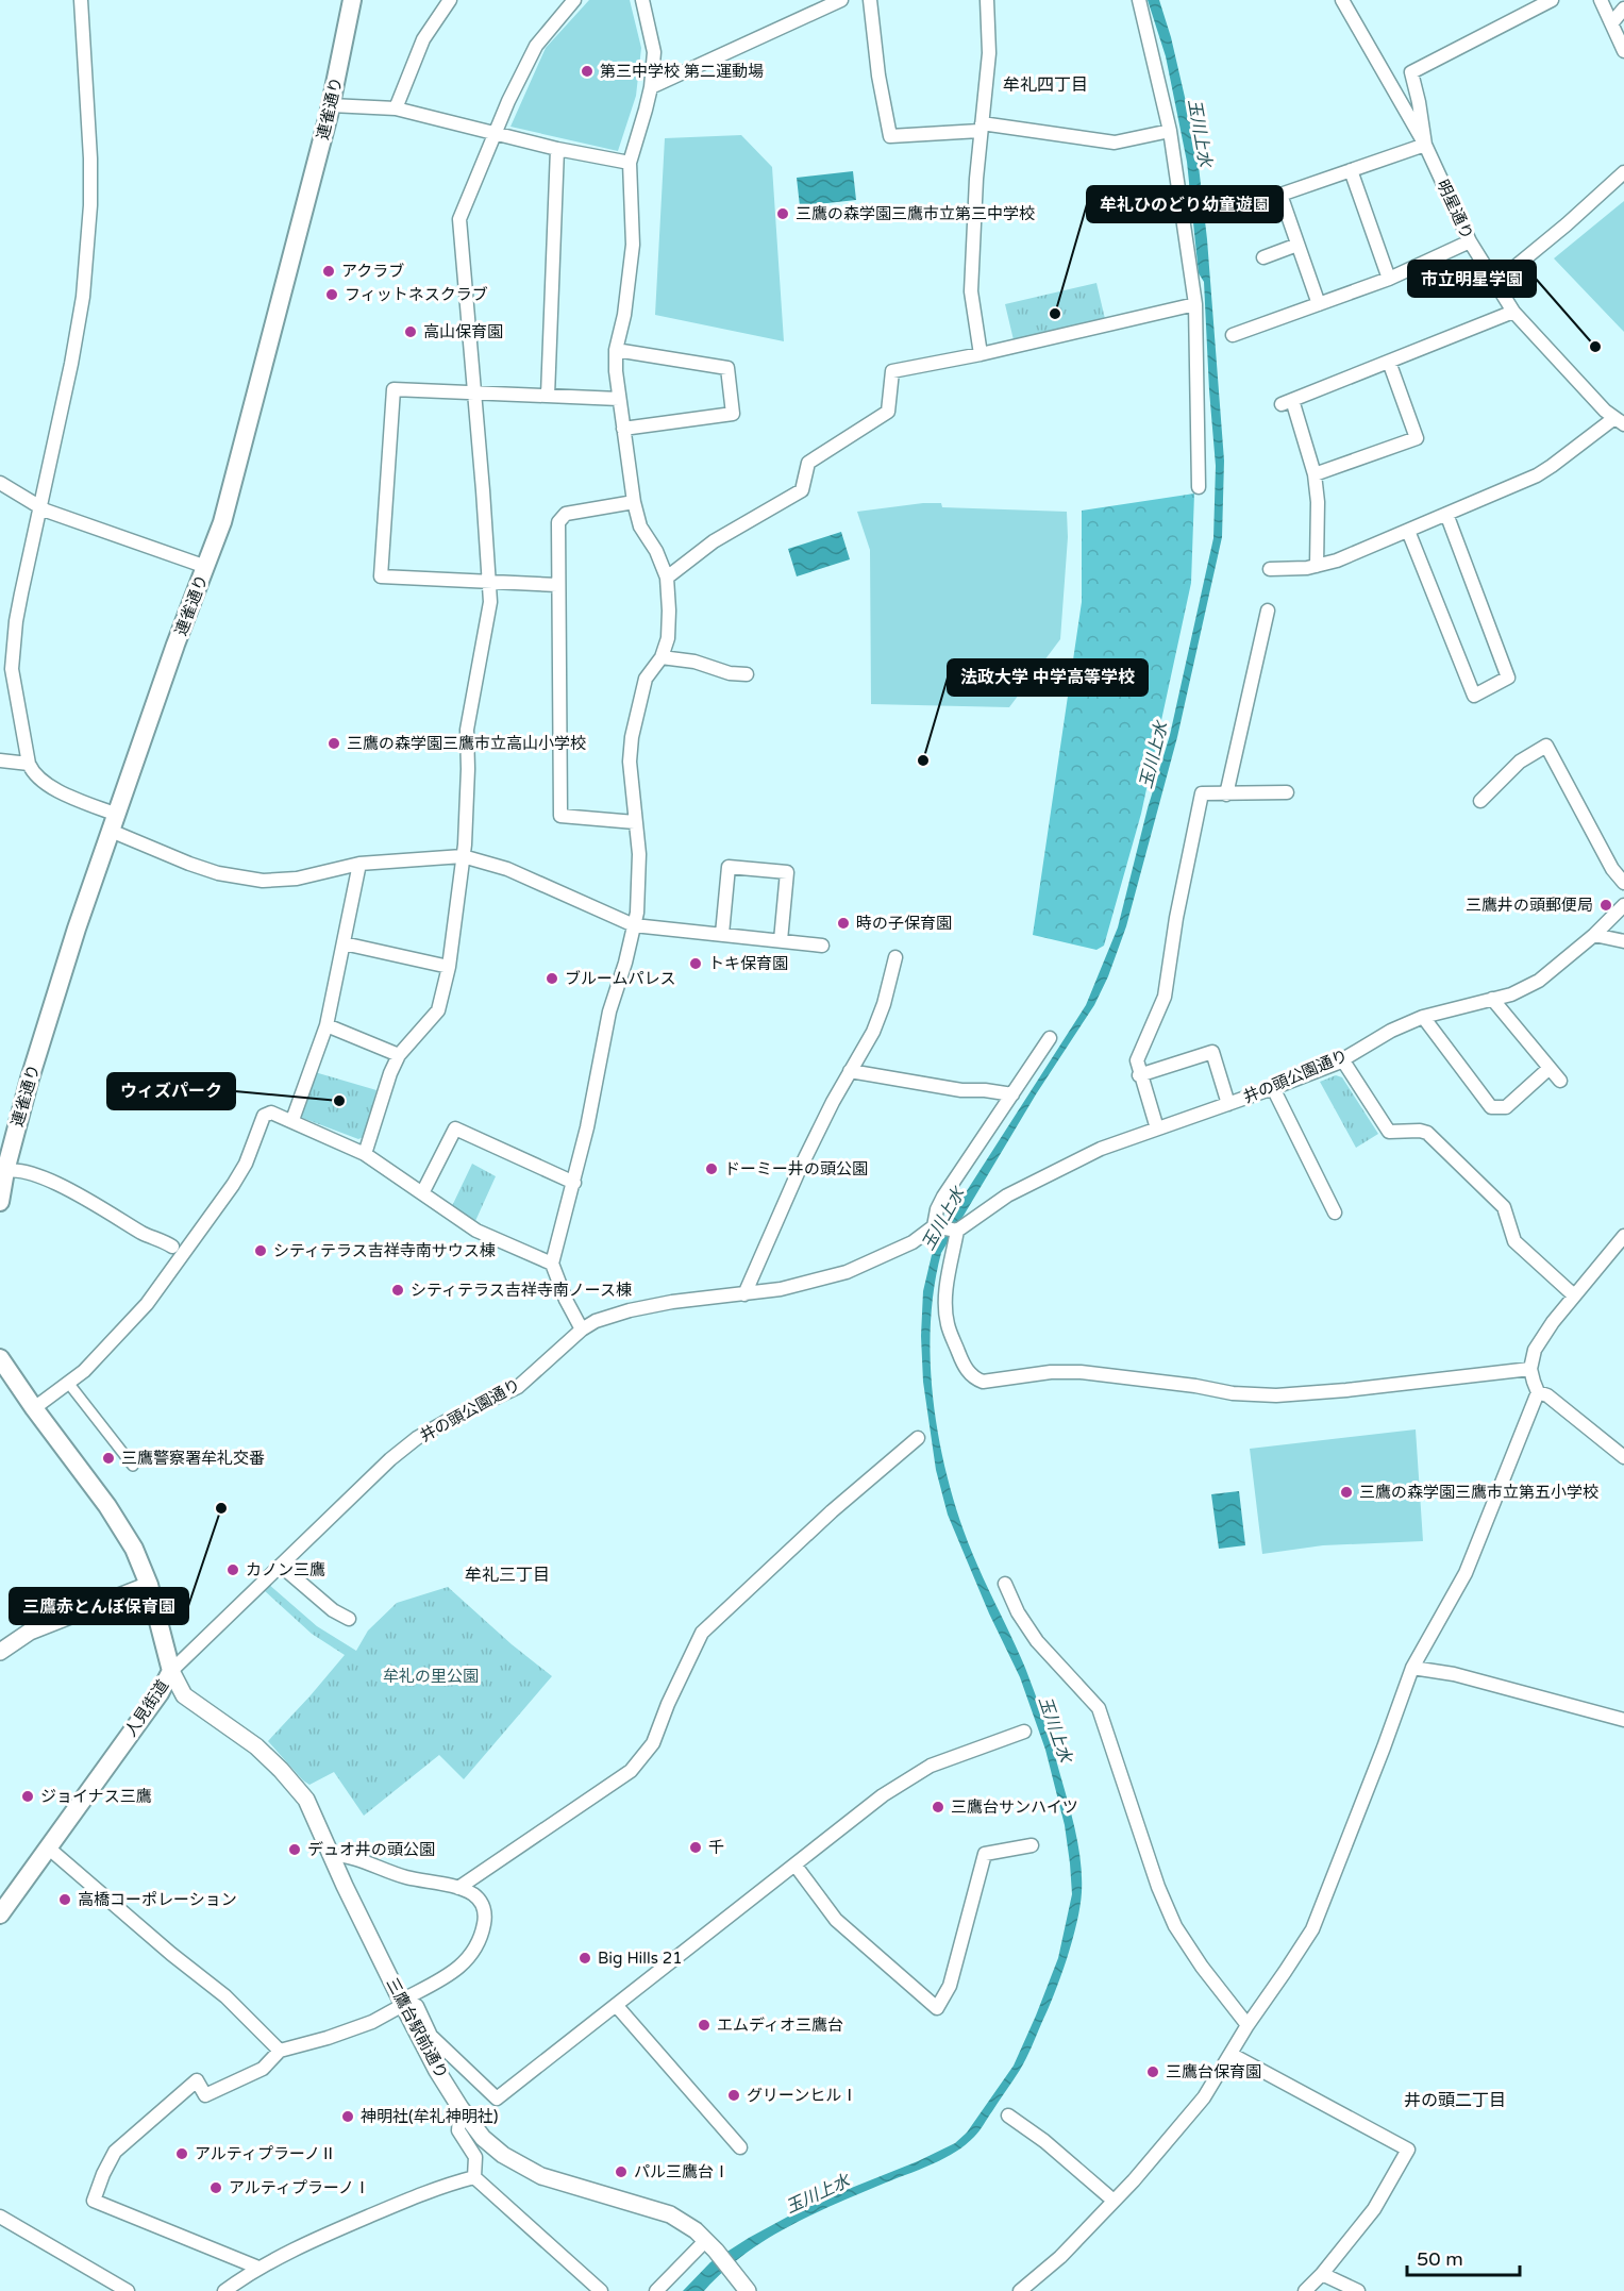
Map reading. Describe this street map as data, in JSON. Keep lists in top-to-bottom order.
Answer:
{
  "streets": {
    "main road": ["連雀通り", "人見街道"],
    "street": ["明星通り", "井の頭公園通り", "三鷹台駅前通り"]
  },
  "crossings": [
    ["井の頭公園通り", "人見街道"],
    ["井の頭公園通り", "三鷹台駅前通り"],
    ["人見街道", "三鷹台駅前通り"]
  ],
  "districts": ["牟礼四丁目", "牟礼三丁目", "井の頭二丁目"],
  "water": ["玉川上水"],
  "parks": ["牟礼の里公園"],
  "places": [
    "第三中学校 第二運動場",
    "三鷹の森学園三鷹市立第三中学校",
    "アクラブ",
    "フィットネスクラブ",
    "牟礼ひのどり幼童遊園",
    "高山保育園",
    "市立明星学園",
    "三鷹の森学園三鷹市立高山小学校",
    "法政大学 中学高等学校",
    "三鷹井の頭郵便局",
    "時の子保育園",
    "トキ保育園",
    "ブルームパレス",
    "ウィズパーク",
    "ドーミー井の頭公園",
    "シティテラス吉祥寺南サウス棟",
    "シティテラス吉祥寺南ノース棟",
    "三鷹警察署牟礼交番",
    "三鷹の森学園三鷹市立第五小学校",
    "三鷹赤とんぼ保育園",
    "カノン三鷹",
    "ジョイナス三鷹",
    "三鷹台サンハイツ",
    "千",
    "デュオ井の頭公園",
    "高橋コーポレーション",
    "Big Hills 21",
    "エムディオ三鷹台",
    "三鷹台保育園",
    "グリーンヒルⅠ",
    "神明社(牟礼神明社)",
    "アルティプラーノⅡ",
    "パル三鷹台Ⅰ",
    "アルティプラーノⅠ"
  ],
  "scale_bar": "50 m"
}
